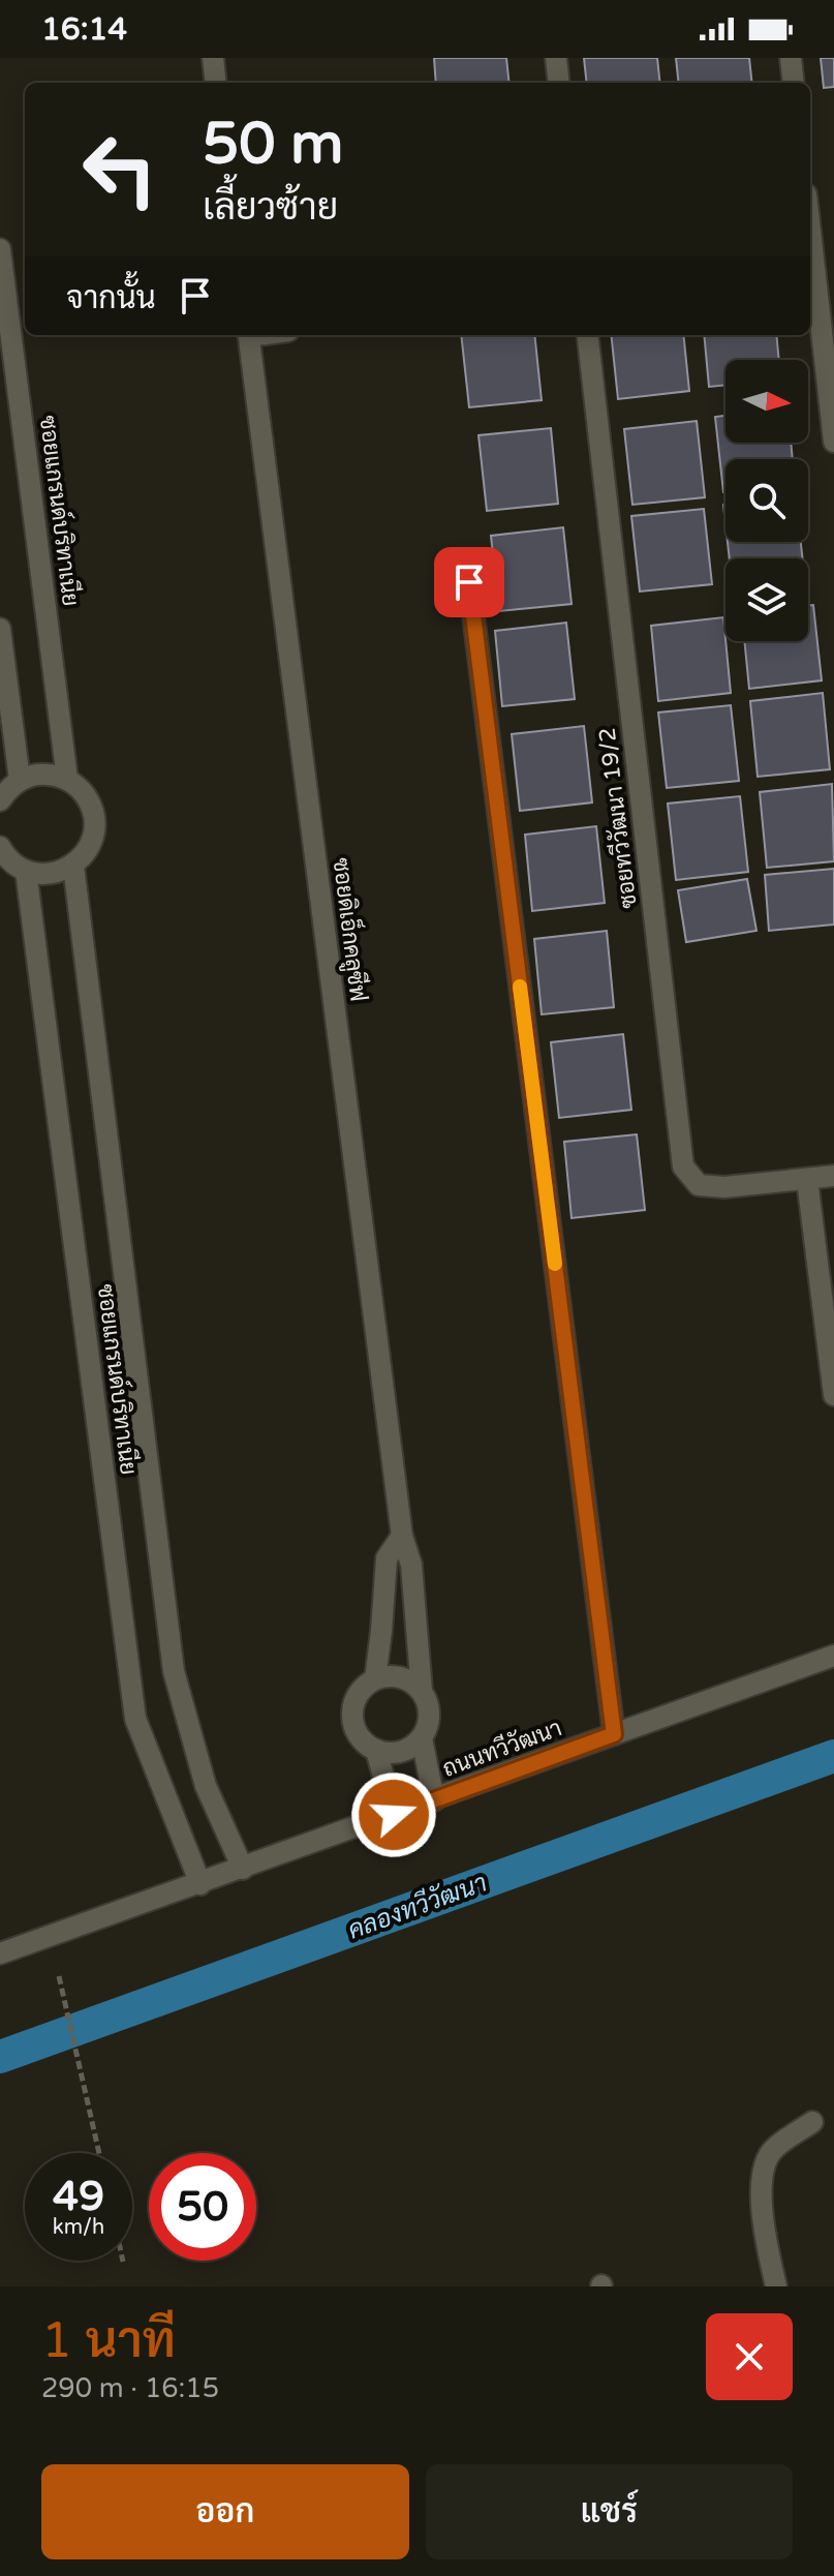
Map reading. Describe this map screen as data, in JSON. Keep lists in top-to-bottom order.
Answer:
{
  "streets": {
    "street": [
      "ซอยแกรนด์บริทาเนีย",
      "ซอยทวีวัฒนา 19/2",
      "ซอยดิเอ็กคลูซีฟ",
      "ถนนทวีวัฒนา"
    ]
  },
  "crossings": [
    ["ซอยแกรนด์บริทาเนีย", "ถนนทวีวัฒนา"],
    ["ซอยดิเอ็กคลูซีฟ", "ถนนทวีวัฒนา"]
  ],
  "water": ["คลองทวีวัฒนา"],
  "north": "right",
  "page": {
    "status": "16:14",
    "turn": ["50 m", "เลี้ยวซ้าย"],
    "then": "จากนั้น",
    "speed": "49 km/h",
    "limit": "50",
    "heading": ["1 นาที", "290 m · 16:15"],
    "buttons": ["ออก", "แชร์"]
  }
}
